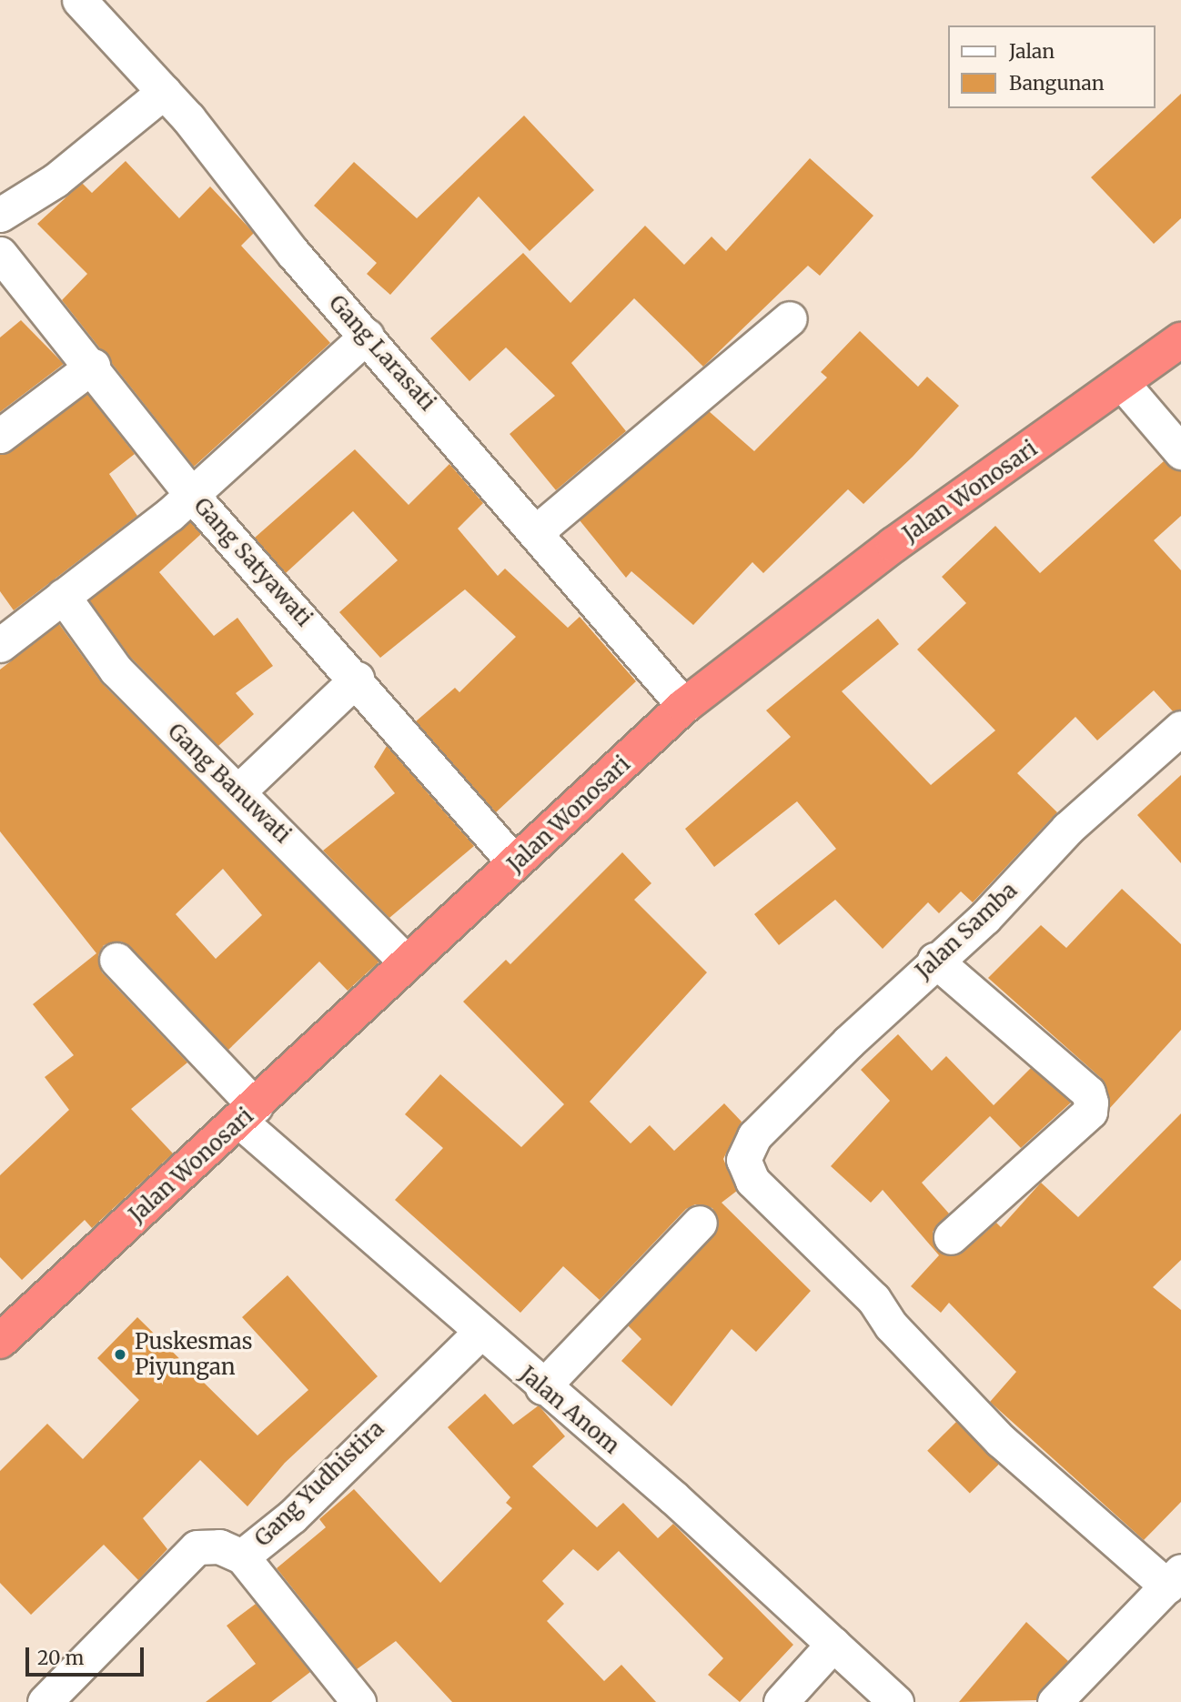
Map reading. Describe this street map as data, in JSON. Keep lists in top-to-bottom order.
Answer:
{
  "streets": {
    "highway": ["Jalan Wonosari"],
    "street": [
      "Gang Larasati",
      "Gang Satyawati",
      "Gang Banuwati",
      "Jalan Samba",
      "Jalan Anom",
      "Gang Yudhistira"
    ]
  },
  "crossings": [
    ["Gang Larasati", "Jalan Wonosari"],
    ["Jalan Wonosari", "Gang Satyawati"],
    ["Jalan Wonosari", "Gang Banuwati"],
    ["Jalan Wonosari", "Jalan Anom"],
    ["Jalan Anom", "Gang Yudhistira"]
  ],
  "places": ["Puskesmas Piyungan"],
  "legend": ["Jalan", "Bangunan"],
  "scale_bar": "20 m"
}
